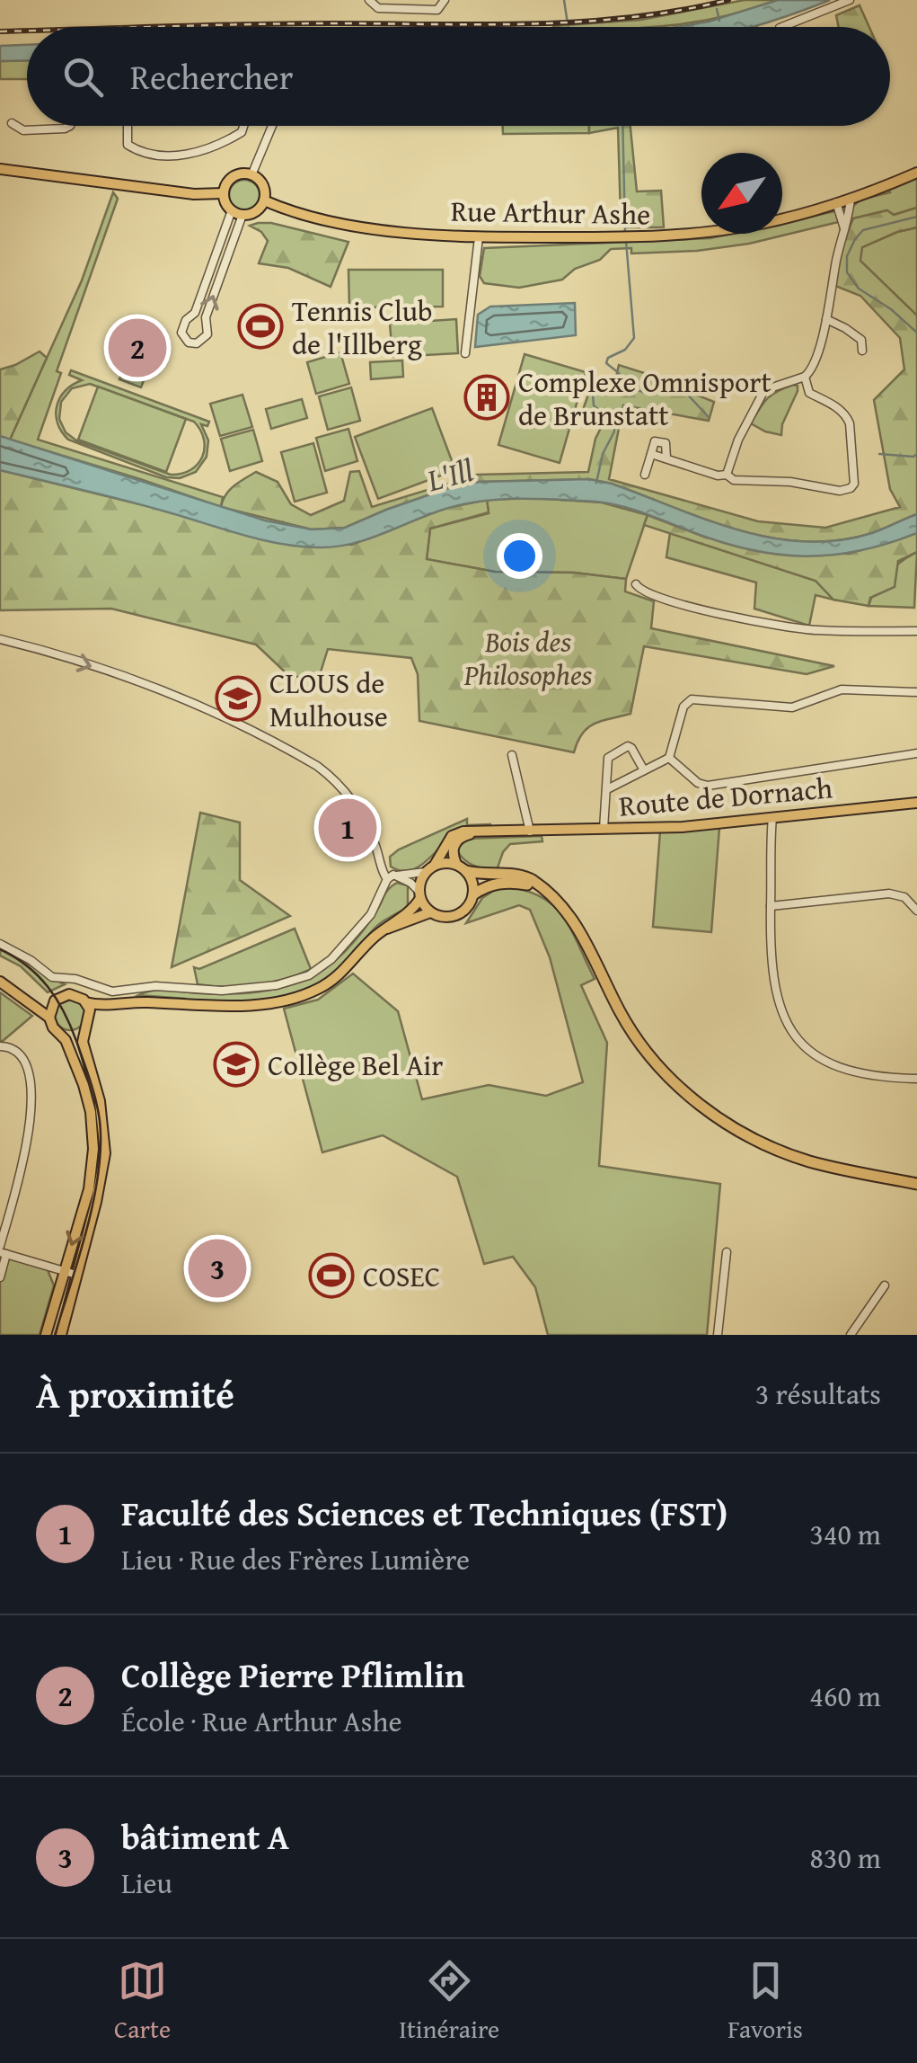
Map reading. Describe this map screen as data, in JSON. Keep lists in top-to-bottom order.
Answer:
{
  "streets": {
    "main road": ["Rue Arthur Ashe", "Route de Dornach"]
  },
  "water": ["L'Ill"],
  "parks": ["Bois des Philosophes"],
  "places": {
    "sports": ["Tennis Club de l'Illberg", "COSEC"],
    "building": ["Complexe Omnisport de Brunstatt"],
    "school or university": ["CLOUS de Mulhouse", "Collège Bel Air"]
  },
  "north": "bottom left",
  "page": {
    "search": "Rechercher",
    "pins": ["2", "1", "3"],
    "heading": ["À proximité", "3 résultats"],
    "list": [
      {
        "mark": "1",
        "name": "Faculté des Sciences et Techniques (FST)",
        "note": "Lieu · Rue des Frères Lumière",
        "value": "340 m"
      },
      {
        "mark": "2",
        "name": "Collège Pierre Pflimlin",
        "note": "École · Rue Arthur Ashe",
        "value": "460 m"
      },
      {
        "mark": "3",
        "name": "bâtiment A",
        "note": "Lieu",
        "value": "830 m"
      }
    ],
    "nav": ["Carte", "Itinéraire", "Favoris"]
  }
}
